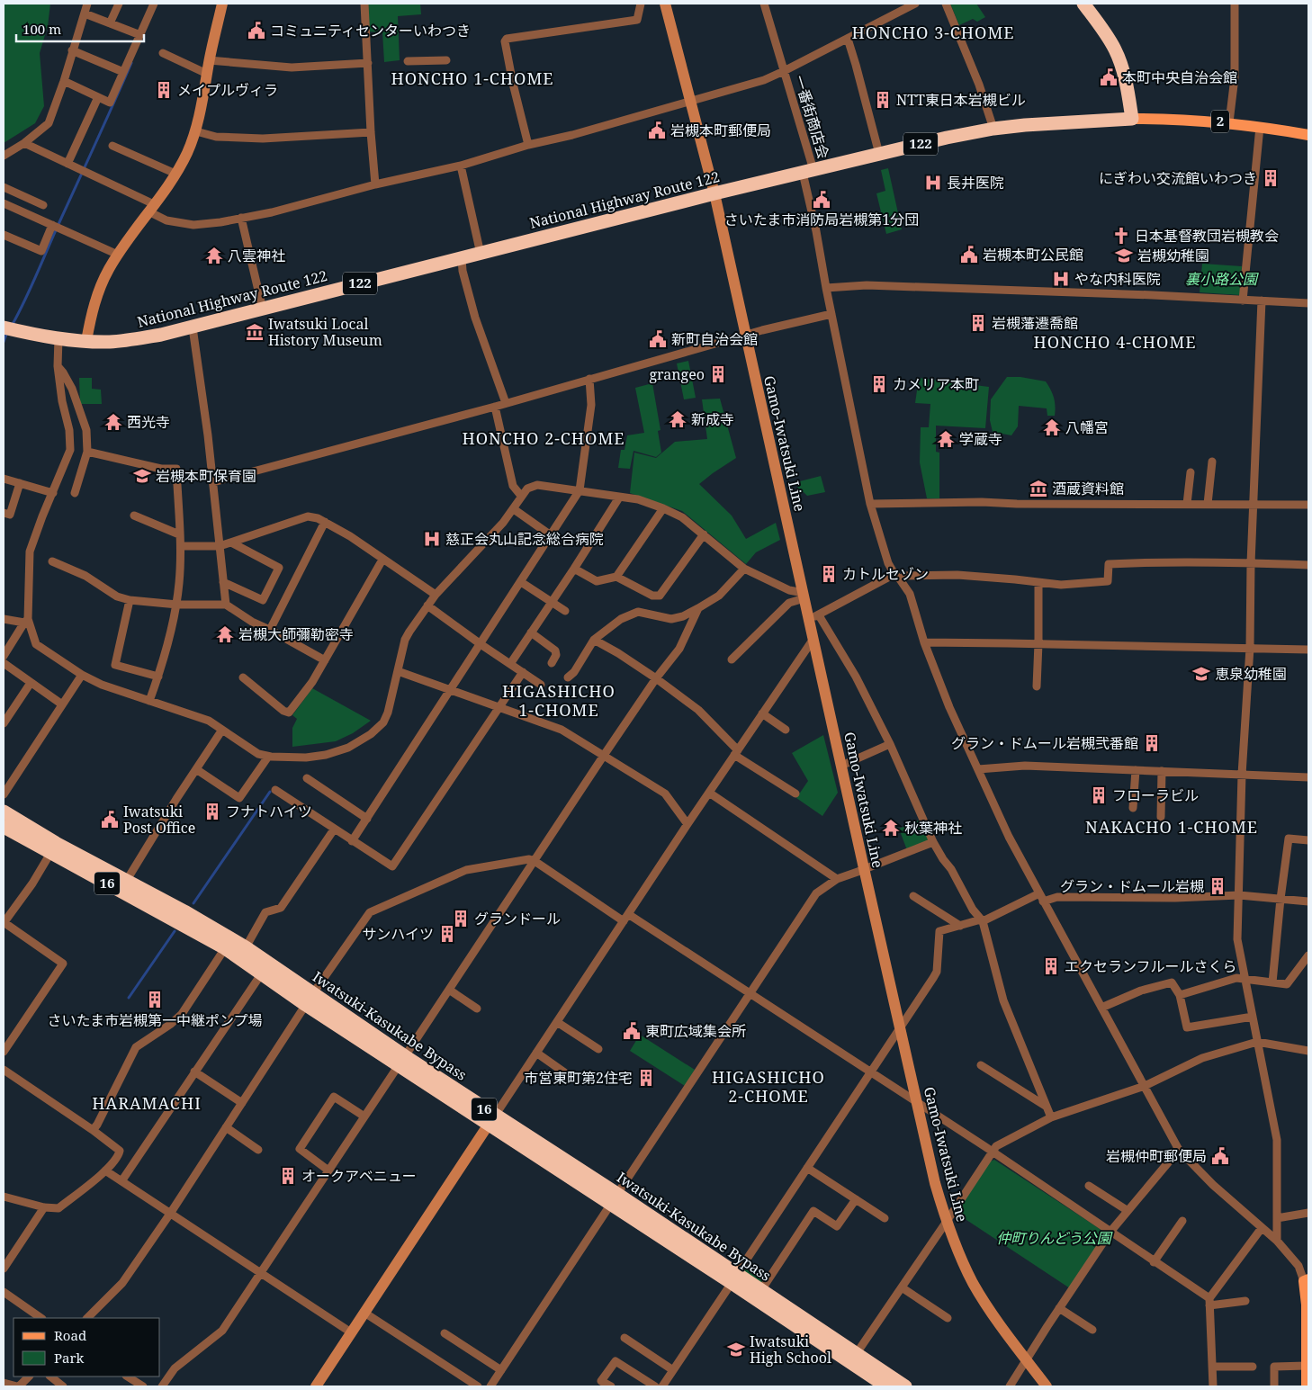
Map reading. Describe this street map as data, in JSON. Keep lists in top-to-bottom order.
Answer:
{
  "streets": {
    "highway": [
      "122",
      "National Highway Route 122",
      "16",
      "Iwatsuki-Kasukabe Bypass"
    ],
    "main road": ["2", "Gamo-Iwatsuki Line"],
    "street": ["一番街商店会"]
  },
  "crossings": [
    ["一番街商店会", "National Highway Route 122"],
    ["一番街商店会", "Gamo-Iwatsuki Line"],
    ["2", "National Highway Route 122"],
    ["National Highway Route 122", "Gamo-Iwatsuki Line"]
  ],
  "districts": [
    "HONCHO 3-CHOME",
    "HONCHO 1-CHOME",
    "HONCHO 4-CHOME",
    "HONCHO 2-CHOME",
    "HIGASHICHO 1-CHOME",
    "NAKACHO 1-CHOME",
    "HIGASHICHO 2-CHOME",
    "HARAMACHI"
  ],
  "parks": ["裏小路公園", "仲町りんどう公園"],
  "places": {
    "public building": [
      "コミュニティセンターいわつき",
      "本町中央自治会館",
      "岩槻本町郵便局",
      "さいたま市消防局岩槻第1分団",
      "岩槻本町公民館",
      "新町自治会館",
      "Iwatsuki Post Office",
      "東町広域集会所",
      "岩槻仲町郵便局"
    ],
    "building": [
      "メイプルヴィラ",
      "NTT東日本岩槻ビル",
      "にぎわい交流館いわつき",
      "岩槻藩遷喬館",
      "grangeo",
      "カメリア本町",
      "カトルセゾン",
      "グラン・ドムール岩槻弐番館",
      "フローラビル",
      "フナトハイツ",
      "グラン・ドムール岩槻",
      "グランドール",
      "サンハイツ",
      "エクセランフルールさくら",
      "さいたま市岩槻第一中継ポンプ場",
      "市営東町第2住宅",
      "オークアベニュー"
    ],
    "hospital": ["長井医院", "やな内科医院", "慈正会丸山記念総合病院"],
    "church": ["日本基督教団岩槻教会"],
    "temple": [
      "八雲神社",
      "新成寺",
      "西光寺",
      "八幡宮",
      "学蔵寺",
      "岩槻大師彌勒密寺",
      "秋葉神社"
    ],
    "school or university": [
      "岩槻幼稚園",
      "岩槻本町保育園",
      "恵泉幼稚園",
      "Iwatsuki High School"
    ],
    "museum": ["Iwatsuki Local History Museum", "酒蔵資料館"]
  },
  "legend": ["Road", "Park"],
  "scale_bar": "100 m"
}
